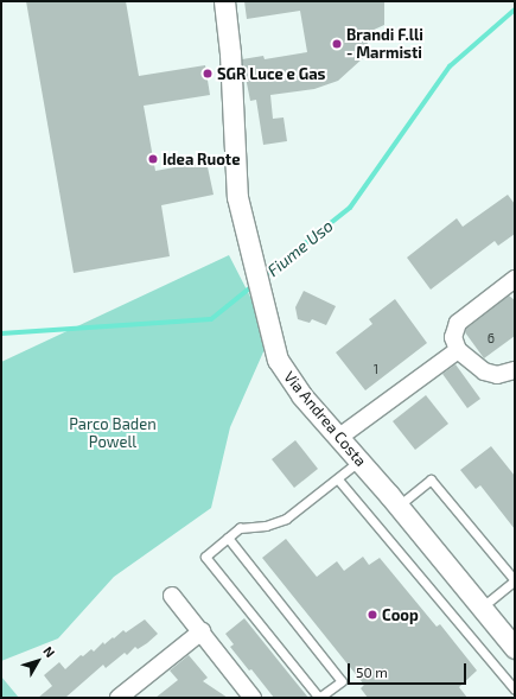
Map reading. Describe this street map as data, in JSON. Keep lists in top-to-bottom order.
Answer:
{
  "streets": {
    "street": ["Via Andrea Costa"]
  },
  "water": ["Fiume Uso"],
  "parks": ["Parco Baden Powell"],
  "places": [
    "Brandi F.lli - Marmisti",
    "SGR Luce e Gas",
    "Idea Ruote",
    "Coop"
  ],
  "house_numbers": ["6", "1"],
  "scale_bar": "50 m",
  "north": "top right"
}
